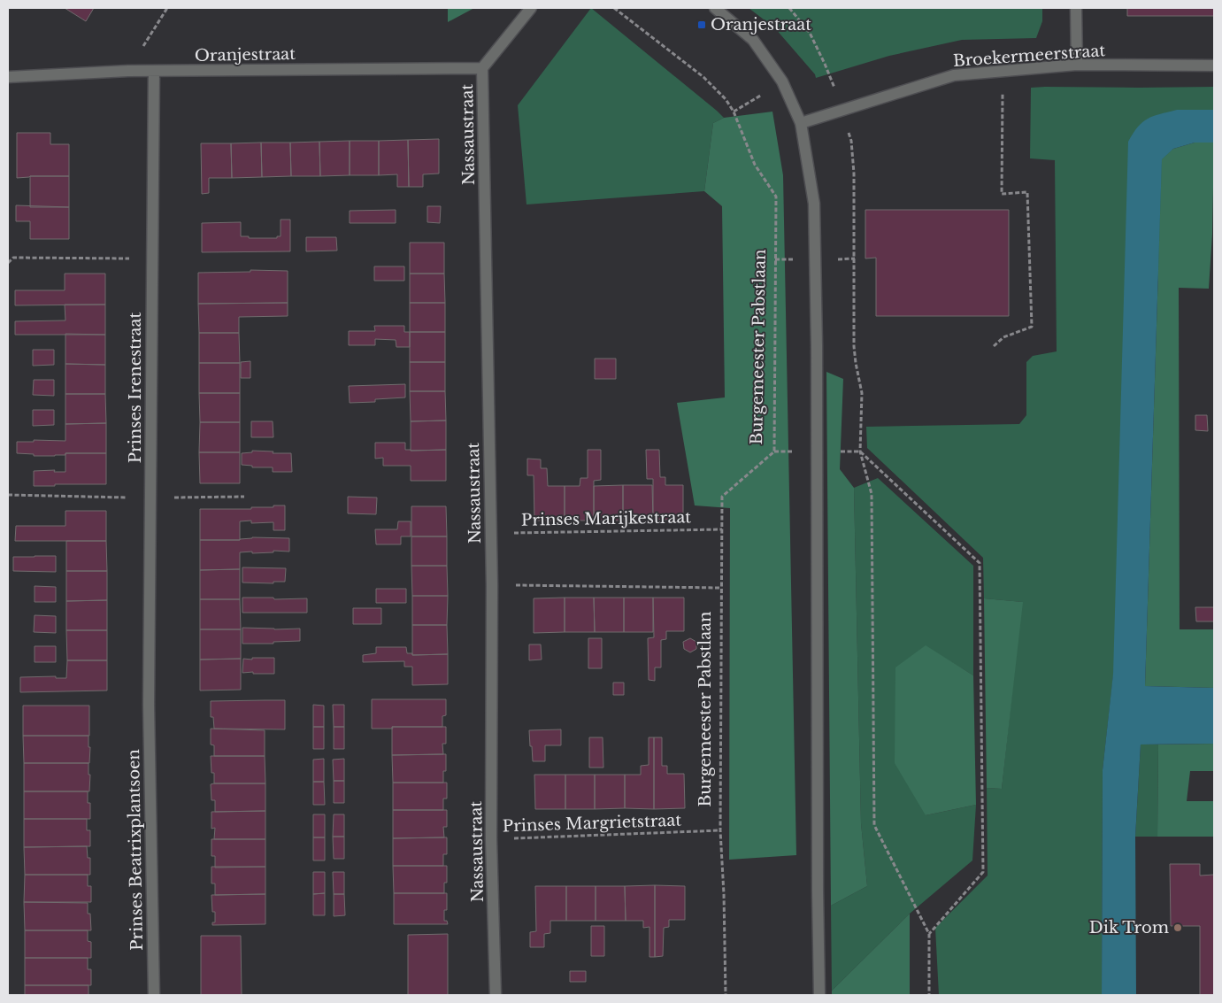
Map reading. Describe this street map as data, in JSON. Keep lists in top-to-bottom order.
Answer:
{
  "streets": {
    "street": [
      "Oranjestraat",
      "Broekermeerstraat",
      "Nassaustraat",
      "Prinses Irenestraat",
      "Prinses Beatrixplantsoen"
    ],
    "path": ["Burgemeester Pabstlaan", "Prinses Marijkestraat", "Prinses Margrietstraat"]
  },
  "crossings": [
    ["Oranjestraat", "Nassaustraat"],
    ["Oranjestraat", "Prinses Irenestraat"],
    ["Nassaustraat", "Prinses Marijkestraat"],
    ["Nassaustraat", "Prinses Margrietstraat"],
    ["Burgemeester Pabstlaan", "Prinses Marijkestraat"],
    ["Burgemeester Pabstlaan", "Prinses Margrietstraat"],
    ["Prinses Irenestraat", "Prinses Beatrixplantsoen"]
  ],
  "places": {
    "transit": ["Oranjestraat"],
    "other": ["Dik Trom"]
  }
}
